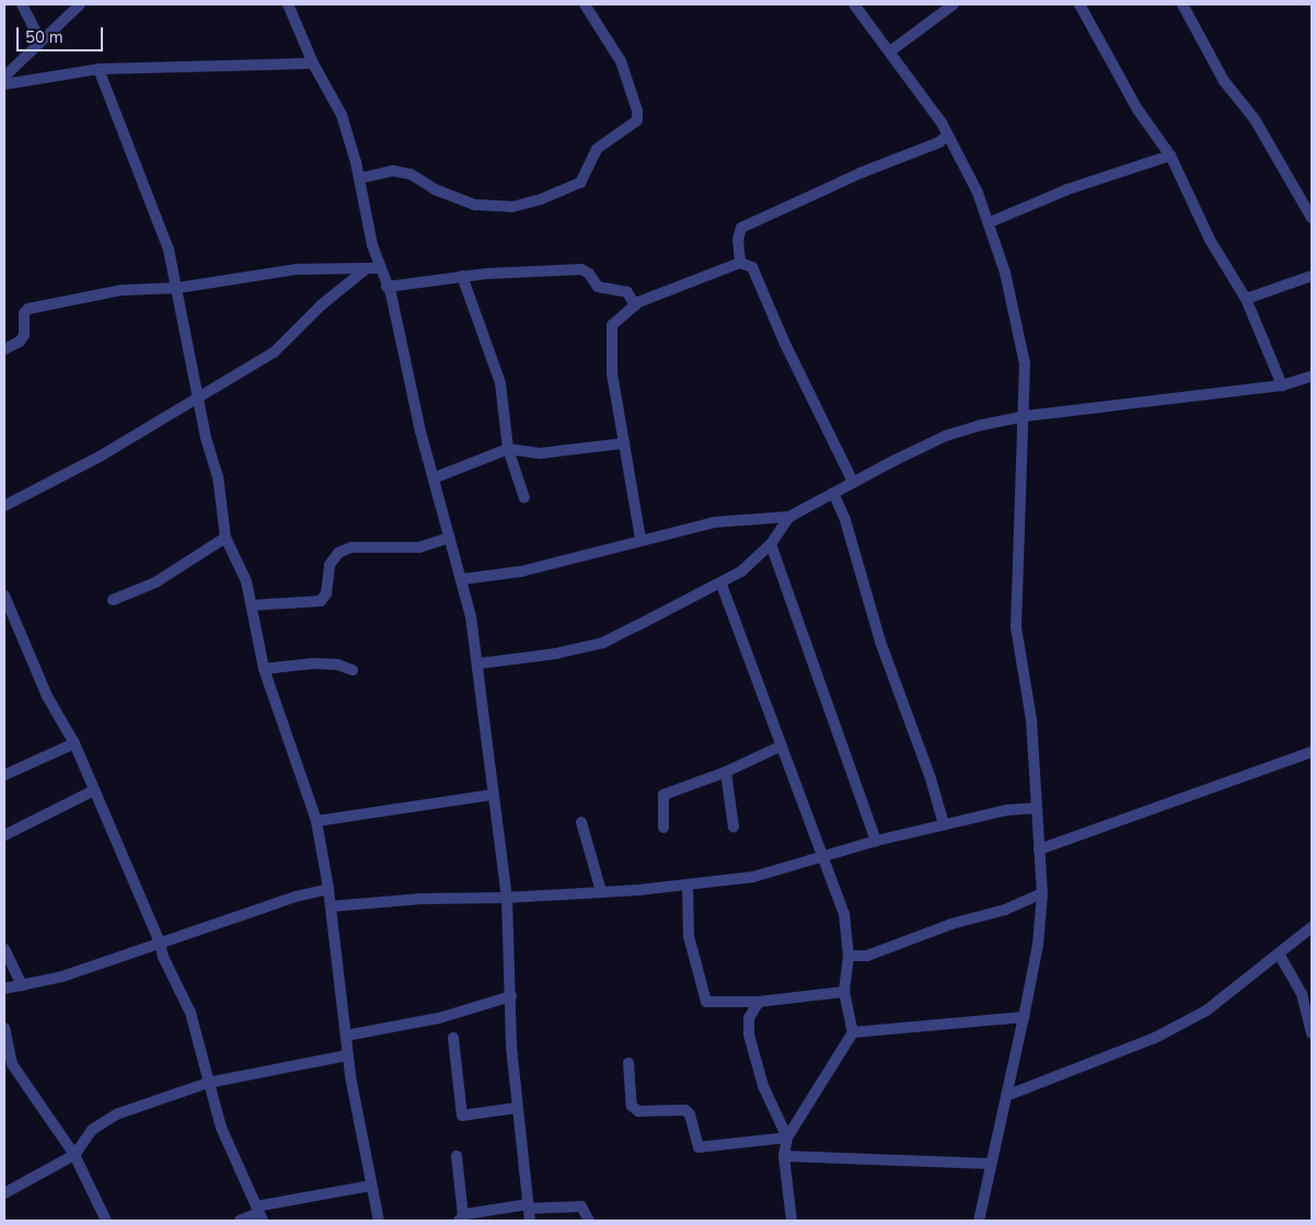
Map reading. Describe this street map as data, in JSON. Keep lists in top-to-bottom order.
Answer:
{
  "scale_bar": "50 m"
}
